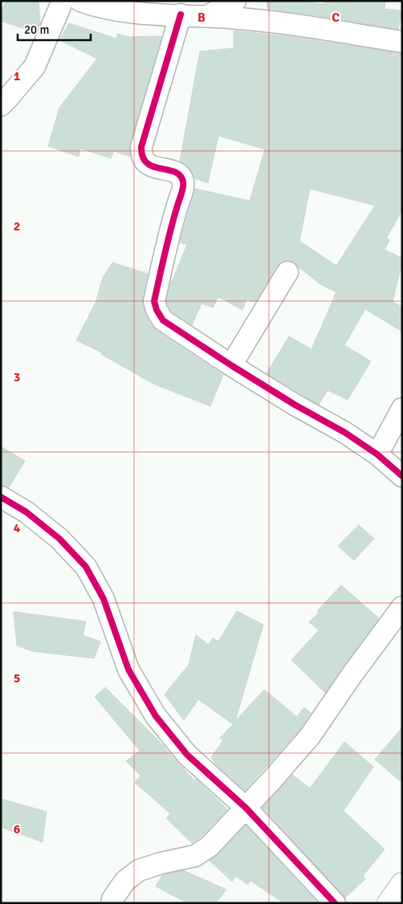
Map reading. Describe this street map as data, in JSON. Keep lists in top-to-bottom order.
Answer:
{
  "scale_bar": "20 m",
  "grid": {
    "columns": ["B", "C"],
    "rows": [
      "1",
      "2",
      "3",
      "4",
      "5",
      "6"
    ]
  }
}
